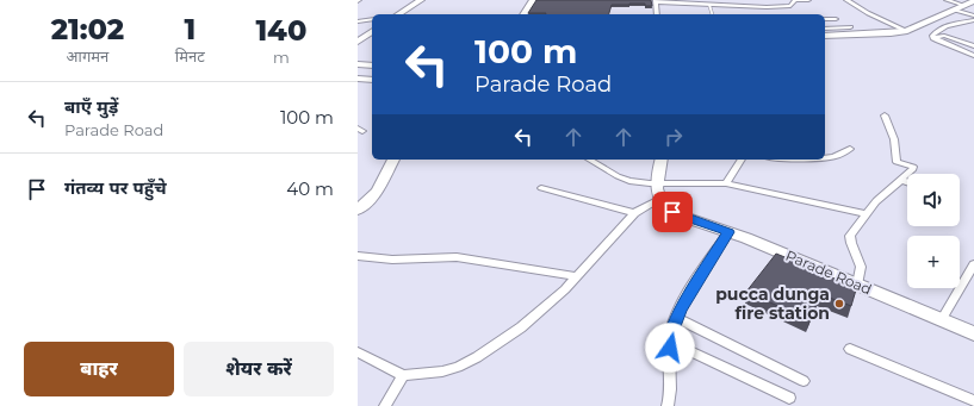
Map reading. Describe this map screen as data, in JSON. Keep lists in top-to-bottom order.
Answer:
{
  "streets": {
    "main road": ["Parade Road"]
  },
  "places": ["pucca dunga fire station"],
  "page": {
    "eta": [
      "21:02",
      "आगमन",
      "1",
      "मिनट",
      "140",
      "m"
    ],
    "turn": ["100 m", "Parade Road"],
    "list": [
      {
        "name": "बाएँ मुड़ें",
        "note": "Parade Road",
        "value": "100 m"
      },
      {
        "name": "गंतव्य पर पहुँचे",
        "value": "40 m"
      }
    ],
    "map_buttons": "+",
    "buttons": ["बाहर", "शेयर करें"]
  }
}
